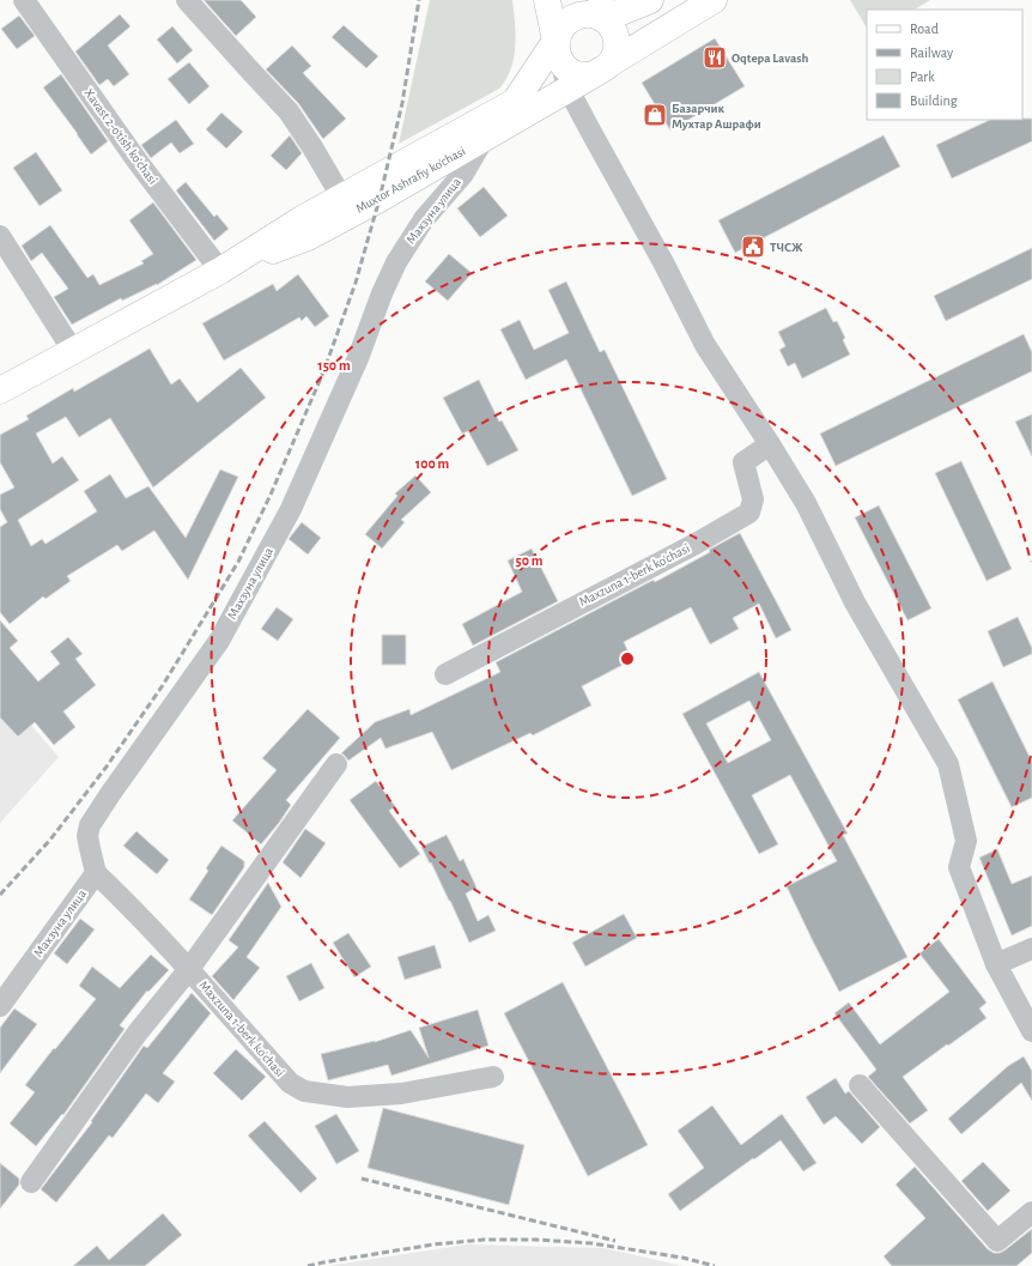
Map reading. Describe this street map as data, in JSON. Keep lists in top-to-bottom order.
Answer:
{
  "streets": {
    "main road": ["Muxtor Ashrafiy ko'chasi"],
    "street": ["Xavast 2-o'tish ko'chasi", "Махзуна улица", "Maxzuna 1-berk ko'chasi"]
  },
  "crossings": [
    ["Xavast 2-o'tish ko'chasi", "Muxtor Ashrafiy ko'chasi"],
    ["Muxtor Ashrafiy ko'chasi", "Махзуна улица"],
    ["Махзуна улица", "Maxzuna 1-berk ko'chasi"]
  ],
  "places": {
    "restaurant": ["Oqtepa Lavash"],
    "shop": ["Базарчик Мухтар Ашрафи"],
    "public building": ["ТЧСЖ"]
  },
  "legend": [
    "Road",
    "Railway",
    "Park",
    "Building"
  ],
  "rings": ["150 m", "100 m", "50 m"]
}
